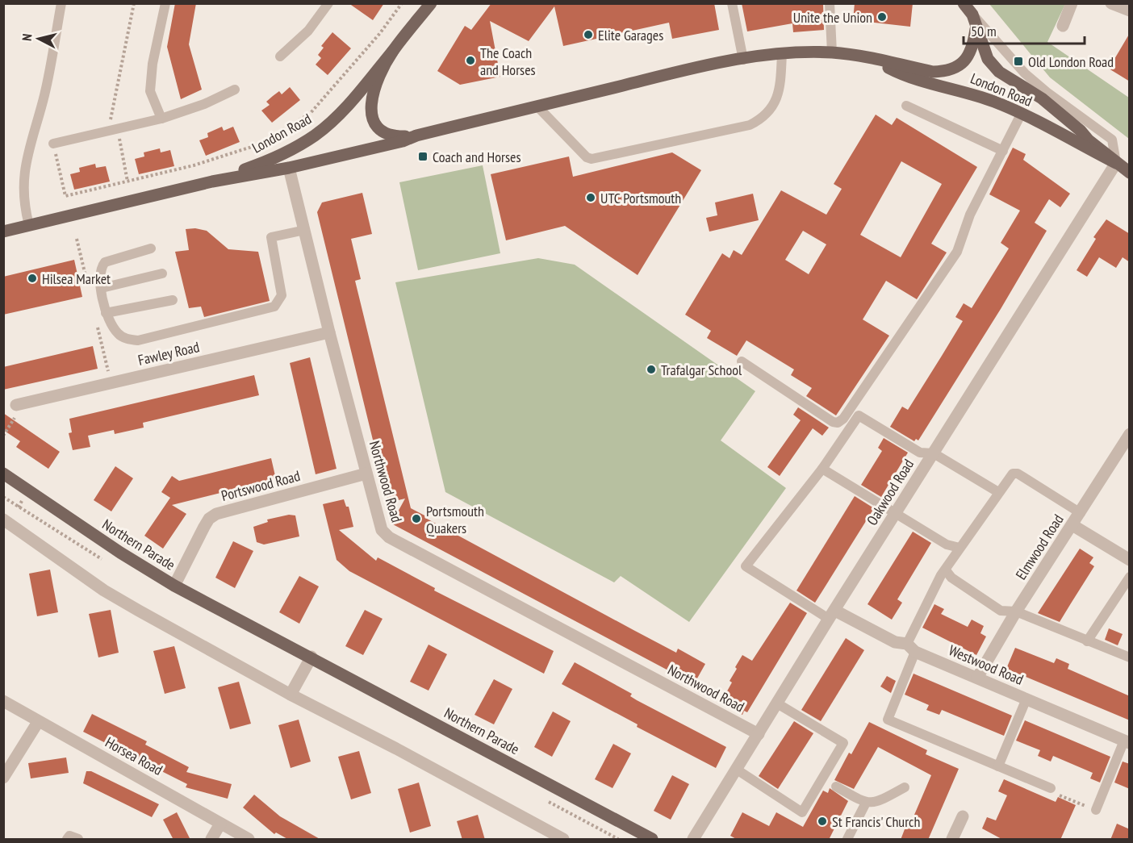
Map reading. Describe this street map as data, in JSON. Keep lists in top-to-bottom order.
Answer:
{
  "streets": {
    "main road": ["London Road", "Northern Parade"],
    "street": [
      "Fawley Road",
      "Northwood Road",
      "Portswood Road",
      "Oakwood Road",
      "Elmwood Road",
      "Westwood Road",
      "Horsea Road"
    ]
  },
  "crossings": [
    ["London Road", "Northwood Road"],
    ["London Road", "Oakwood Road"],
    ["Fawley Road", "Northwood Road"],
    ["Northwood Road", "Portswood Road"],
    ["Northwood Road", "Oakwood Road"],
    ["Portswood Road", "Northern Parade"],
    ["Oakwood Road", "Westwood Road"],
    ["Elmwood Road", "Westwood Road"]
  ],
  "places": {
    "other": [
      "Unite the Union",
      "Elite Garages",
      "The Coach and Horses",
      "UTC Portsmouth",
      "Hilsea Market",
      "Trafalgar School",
      "Portsmouth Quakers",
      "St Francis' Church"
    ],
    "transit": ["Old London Road", "Coach and Horses"]
  },
  "scale_bar": "50 m",
  "north": "left"
}
